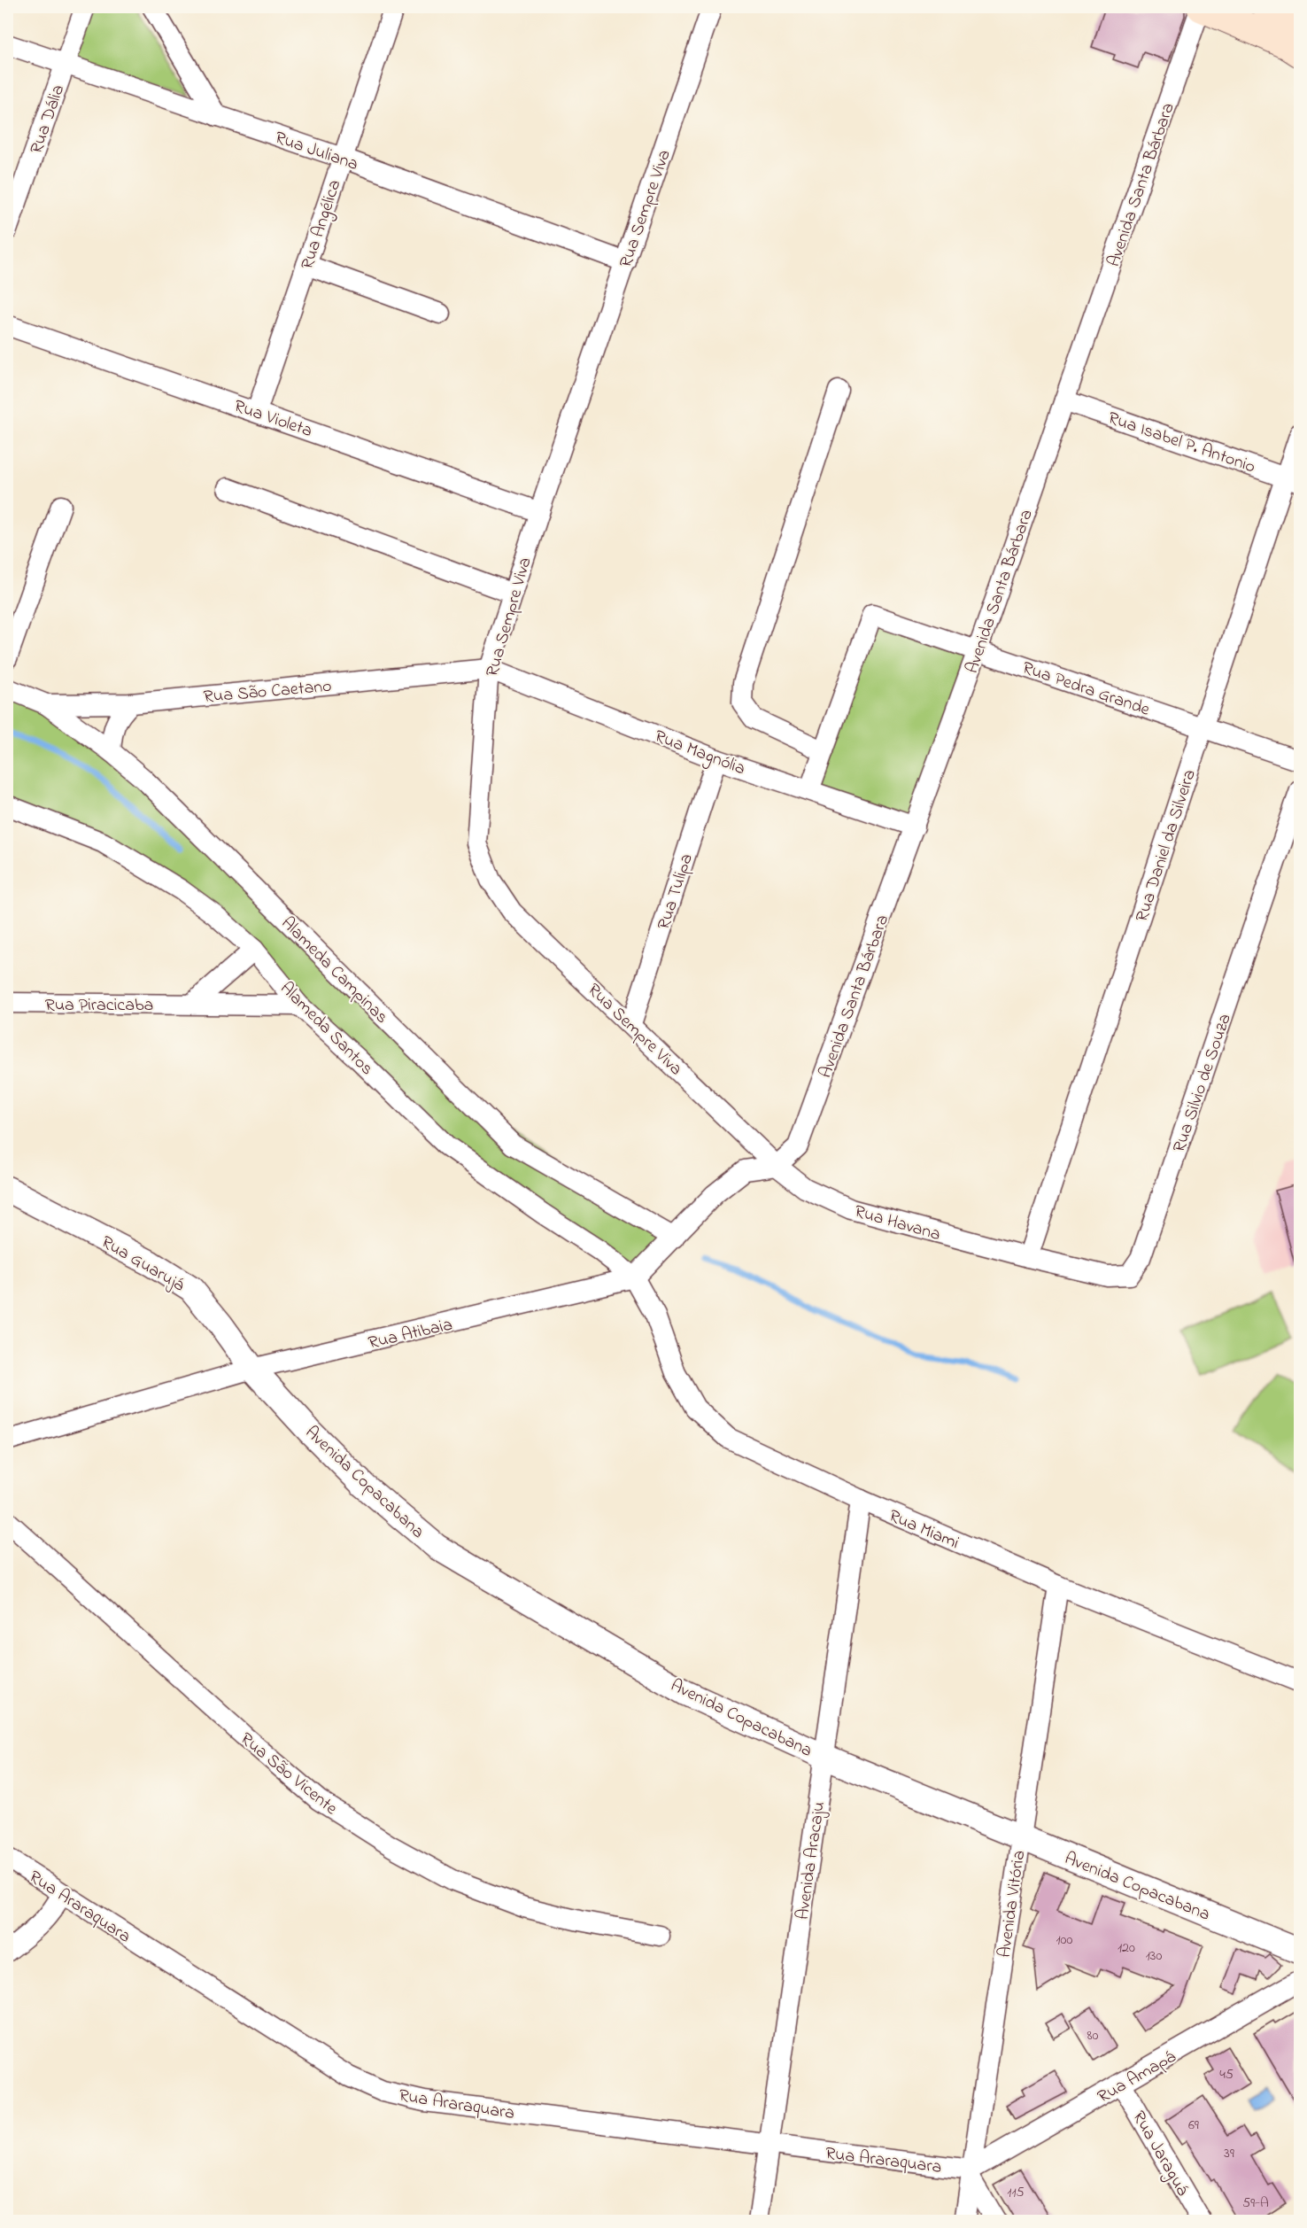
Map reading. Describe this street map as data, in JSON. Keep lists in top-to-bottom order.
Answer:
{
  "streets": {
    "street": [
      "Rua Dália",
      "Rua Juliana",
      "Avenida Santa Bárbara",
      "Rua Sempre Viva",
      "Rua Angélica",
      "Rua Violeta",
      "Rua Isabel P. Antonio",
      "Rua Pedra Grande",
      "Rua São Caetano",
      "Rua Magnólia",
      "Rua Daniel da Silveira",
      "Rua Tulipa",
      "Alameda Campinas",
      "Rua Piracicaba",
      "Alameda Santos",
      "Rua Silvio de Souza",
      "Rua Havana",
      "Rua Guarujá",
      "Rua Atibaia",
      "Avenida Copacabana",
      "Rua Miami",
      "Rua São Vicente",
      "Avenida Aracaju",
      "Avenida Vitória",
      "Rua Araraquara",
      "Rua Amapá",
      "Rua Jaraguá"
    ]
  },
  "crossings": [
    ["Rua Dália", "Rua Juliana"],
    ["Rua Juliana", "Rua Sempre Viva"],
    ["Rua Juliana", "Rua Angélica"],
    ["Avenida Santa Bárbara", "Rua Sempre Viva"],
    ["Avenida Santa Bárbara", "Rua Isabel P. Antonio"],
    ["Avenida Santa Bárbara", "Rua Pedra Grande"],
    ["Avenida Santa Bárbara", "Rua Magnólia"],
    ["Avenida Santa Bárbara", "Rua Havana"],
    ["Rua Sempre Viva", "Rua Violeta"],
    ["Rua Sempre Viva", "Rua São Caetano"],
    ["Rua Sempre Viva", "Rua Magnólia"],
    ["Rua Sempre Viva", "Rua Tulipa"],
    ["Rua Sempre Viva", "Rua Havana"],
    ["Rua Angélica", "Rua Violeta"],
    ["Rua Isabel P. Antonio", "Rua Daniel da Silveira"],
    ["Rua Pedra Grande", "Rua Daniel da Silveira"],
    ["Rua São Caetano", "Rua Magnólia"],
    ["Rua São Caetano", "Alameda Campinas"],
    ["Rua Magnólia", "Rua Tulipa"],
    ["Rua Daniel da Silveira", "Rua Silvio de Souza"],
    ["Rua Daniel da Silveira", "Rua Havana"],
    ["Rua Piracicaba", "Alameda Santos"],
    ["Alameda Santos", "Rua Atibaia"],
    ["Alameda Santos", "Rua Miami"],
    ["Rua Silvio de Souza", "Rua Havana"],
    ["Rua Guarujá", "Rua Atibaia"],
    ["Rua Guarujá", "Avenida Copacabana"],
    ["Rua Atibaia", "Avenida Copacabana"],
    ["Rua Atibaia", "Rua Miami"],
    ["Avenida Copacabana", "Avenida Aracaju"],
    ["Avenida Copacabana", "Avenida Vitória"],
    ["Rua Miami", "Avenida Aracaju"],
    ["Rua Miami", "Avenida Vitória"],
    ["Avenida Aracaju", "Rua Araraquara"],
    ["Avenida Vitória", "Rua Araraquara"],
    ["Avenida Vitória", "Rua Amapá"],
    ["Rua Araraquara", "Rua Amapá"],
    ["Rua Amapá", "Rua Jaraguá"]
  ],
  "house_numbers": [
    "100",
    "120",
    "130",
    "80",
    "45",
    "69",
    "39",
    "115",
    "59-A"
  ]
}
